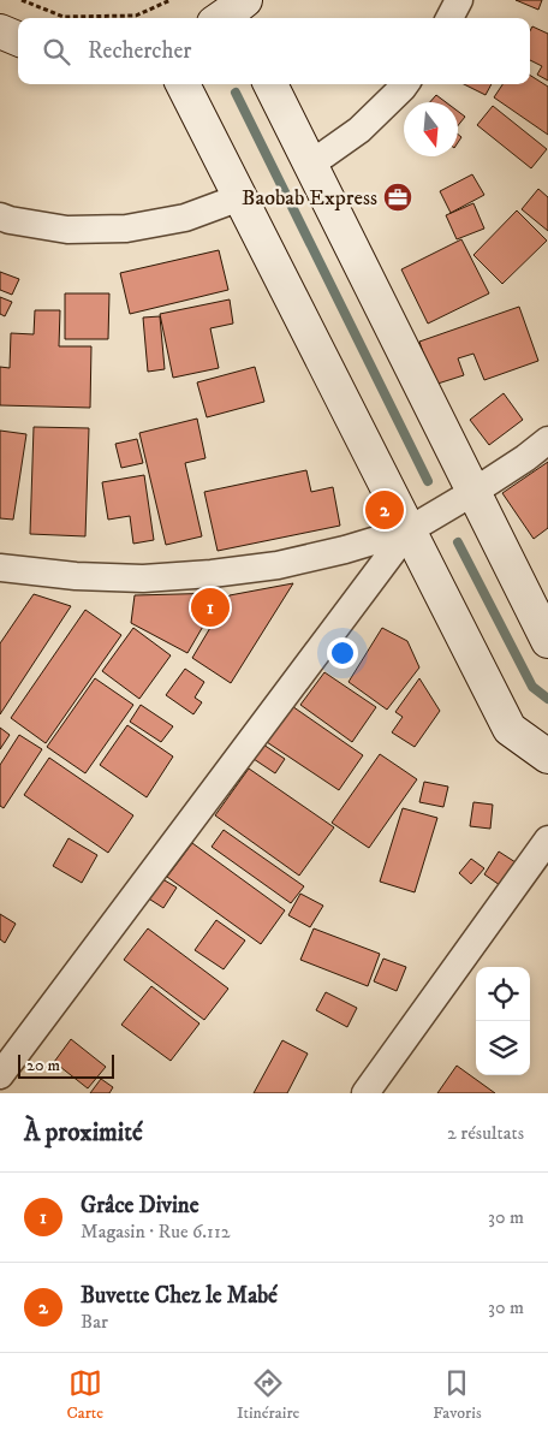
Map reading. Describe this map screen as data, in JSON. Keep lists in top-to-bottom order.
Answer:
{
  "places": {
    "office": ["Baobab Express"]
  },
  "scale_bar": "20 m",
  "north": "bottom",
  "page": {
    "search": "Rechercher",
    "pins": ["2", "1"],
    "scale": "20 m",
    "heading": ["À proximité", "2 résultats"],
    "list": [
      {
        "mark": "1",
        "name": "Grâce Divine",
        "note": "Magasin · Rue 6.112",
        "value": "30 m"
      },
      {
        "mark": "2",
        "name": "Buvette Chez le Mabé",
        "note": "Bar",
        "value": "30 m"
      }
    ],
    "nav": ["Carte", "Itinéraire", "Favoris"]
  }
}
